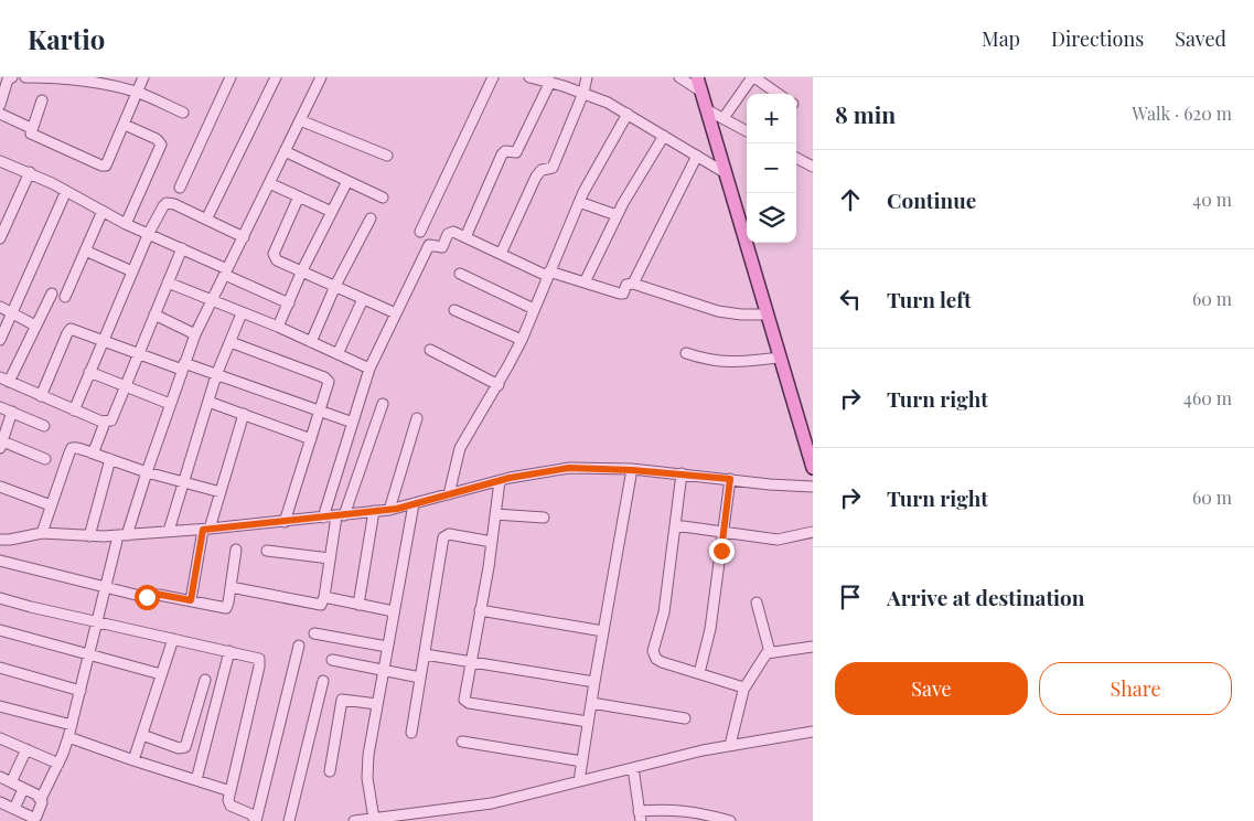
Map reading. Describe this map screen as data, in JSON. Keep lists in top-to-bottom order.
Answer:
{
  "page": {
    "header": "Kartio",
    "nav": ["Map", "Directions", "Saved"],
    "heading": ["8 min", "Walk · 620 m"],
    "map_buttons": ["+", "−"],
    "list": [
      ["Continue", "40 m"],
      ["Turn left", "60 m"],
      ["Turn right", "460 m"],
      ["Turn right", "60 m"],
      "Arrive at destination"
    ],
    "buttons": ["Save", "Share"]
  }
}
